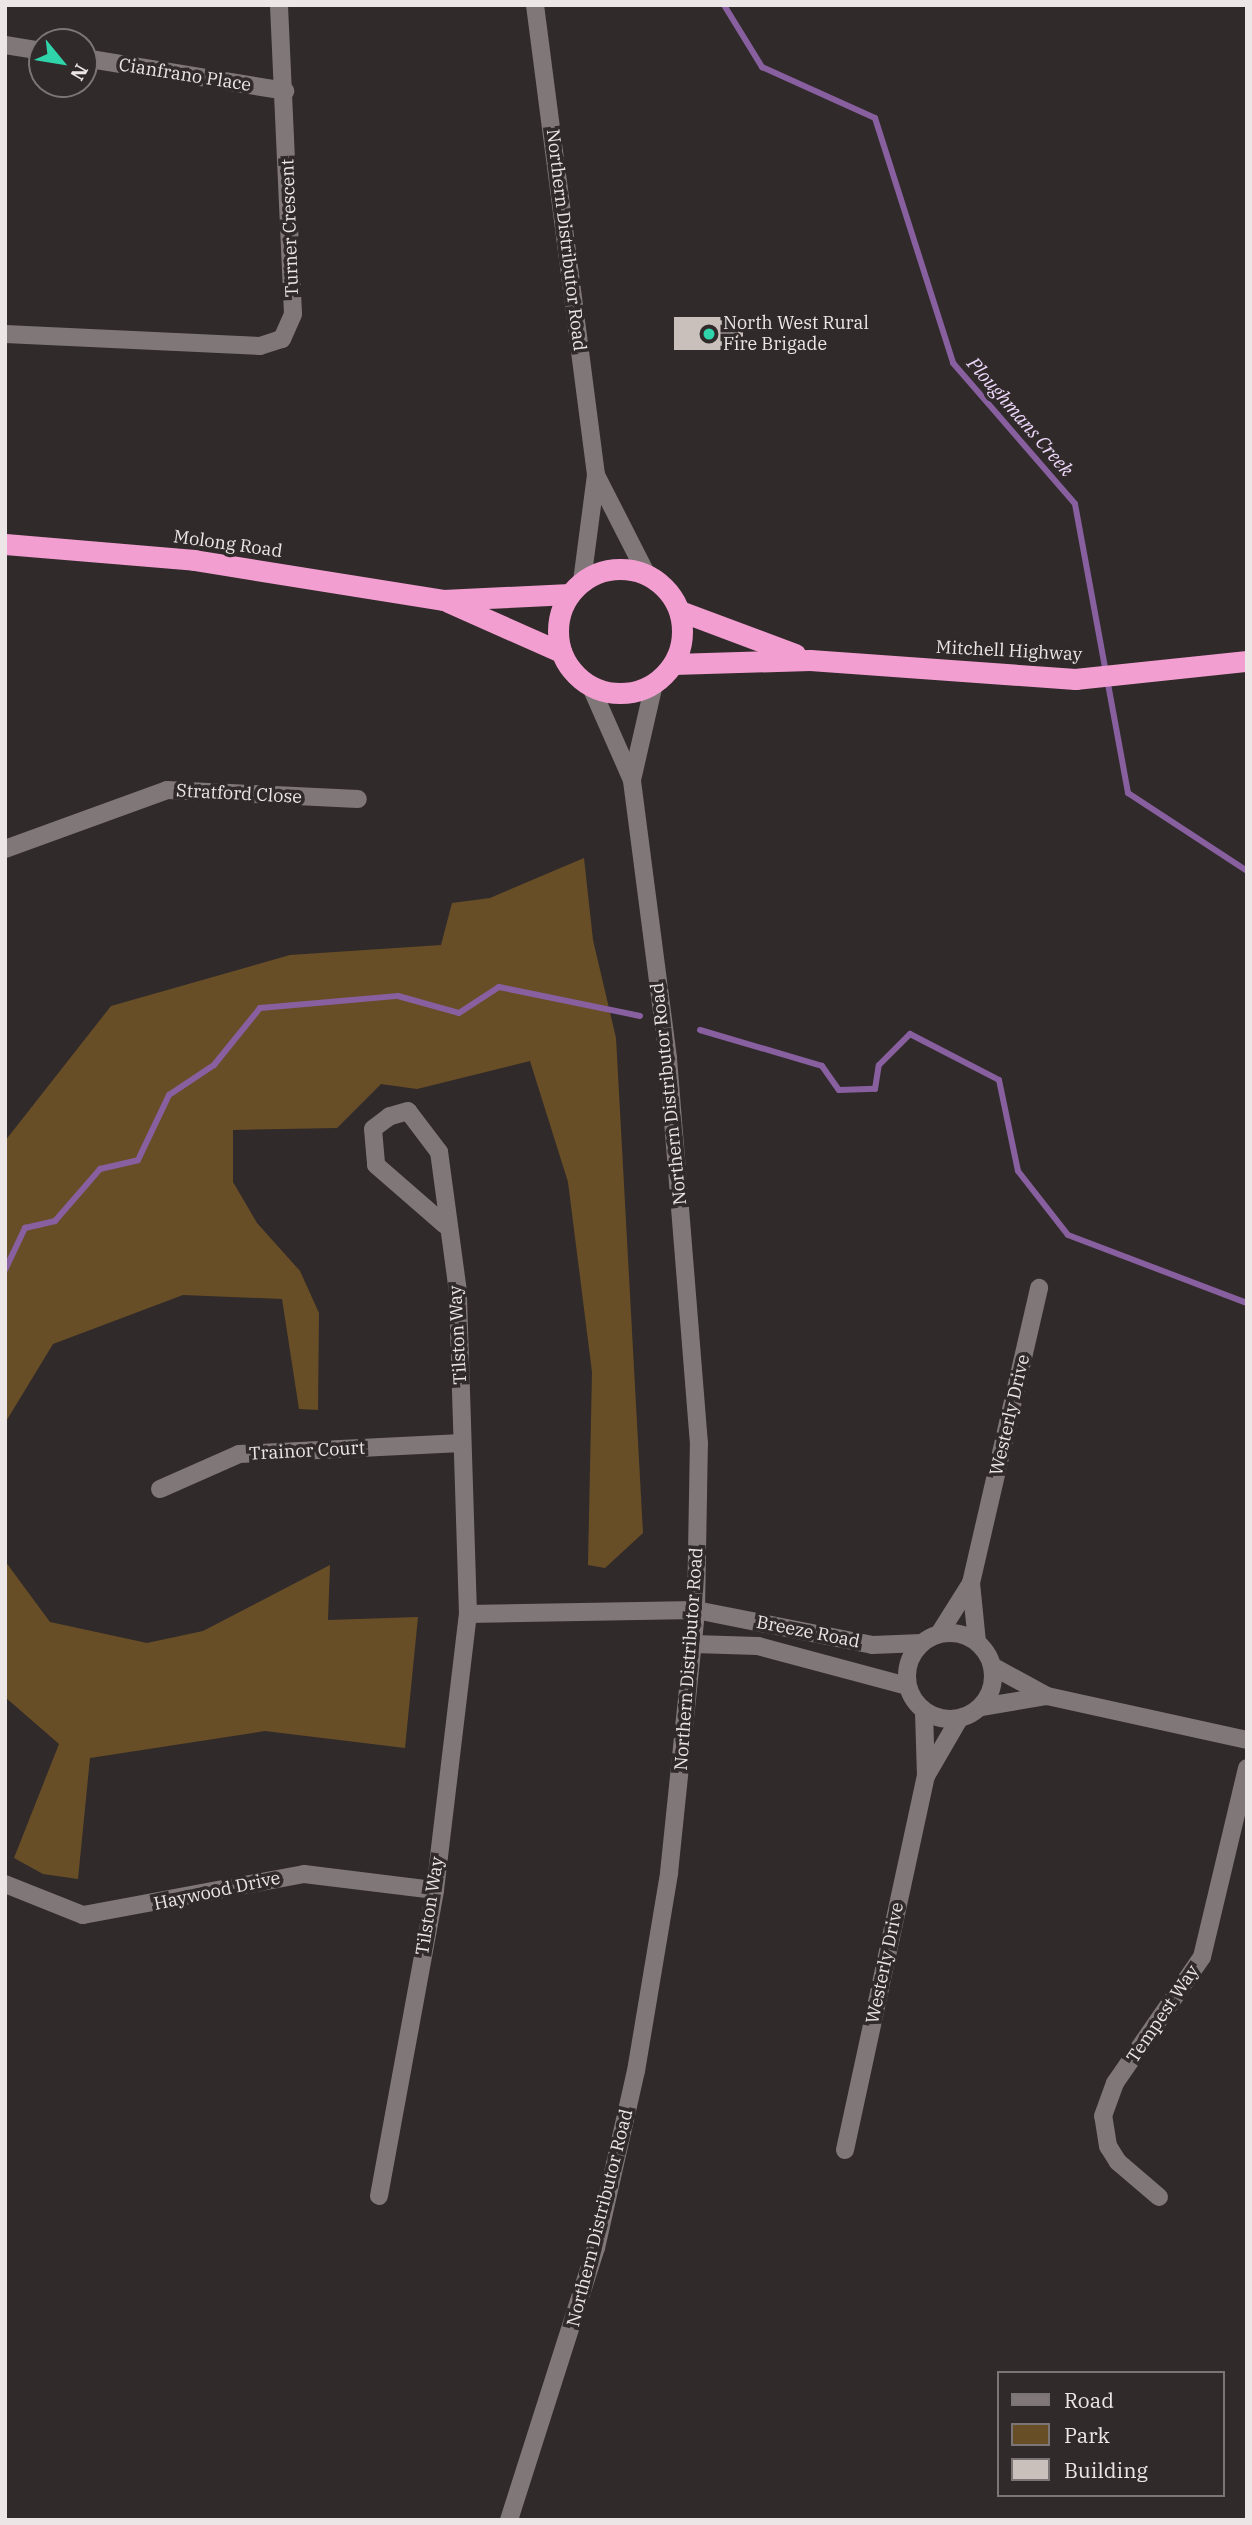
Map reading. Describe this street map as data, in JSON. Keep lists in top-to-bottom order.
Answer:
{
  "streets": {
    "highway": ["Molong Road", "Mitchell Highway"],
    "street": [
      "Cianfrano Place",
      "Turner Crescent",
      "Northern Distributor Road",
      "Stratford Close",
      "Tilston Way",
      "Westerly Drive",
      "Trainor Court",
      "Breeze Road",
      "Haywood Drive",
      "Tempest Way"
    ]
  },
  "crossings": [
    ["Cianfrano Place", "Turner Crescent"],
    ["Northern Distributor Road", "Molong Road"],
    ["Northern Distributor Road", "Mitchell Highway"],
    ["Northern Distributor Road", "Breeze Road"],
    ["Molong Road", "Mitchell Highway"],
    ["Tilston Way", "Trainor Court"],
    ["Tilston Way", "Haywood Drive"],
    ["Westerly Drive", "Breeze Road"]
  ],
  "water": ["Ploughmans Creek"],
  "places": ["North West Rural Fire Brigade"],
  "legend": ["Road", "Park", "Building"],
  "north": "bottom right"
}
